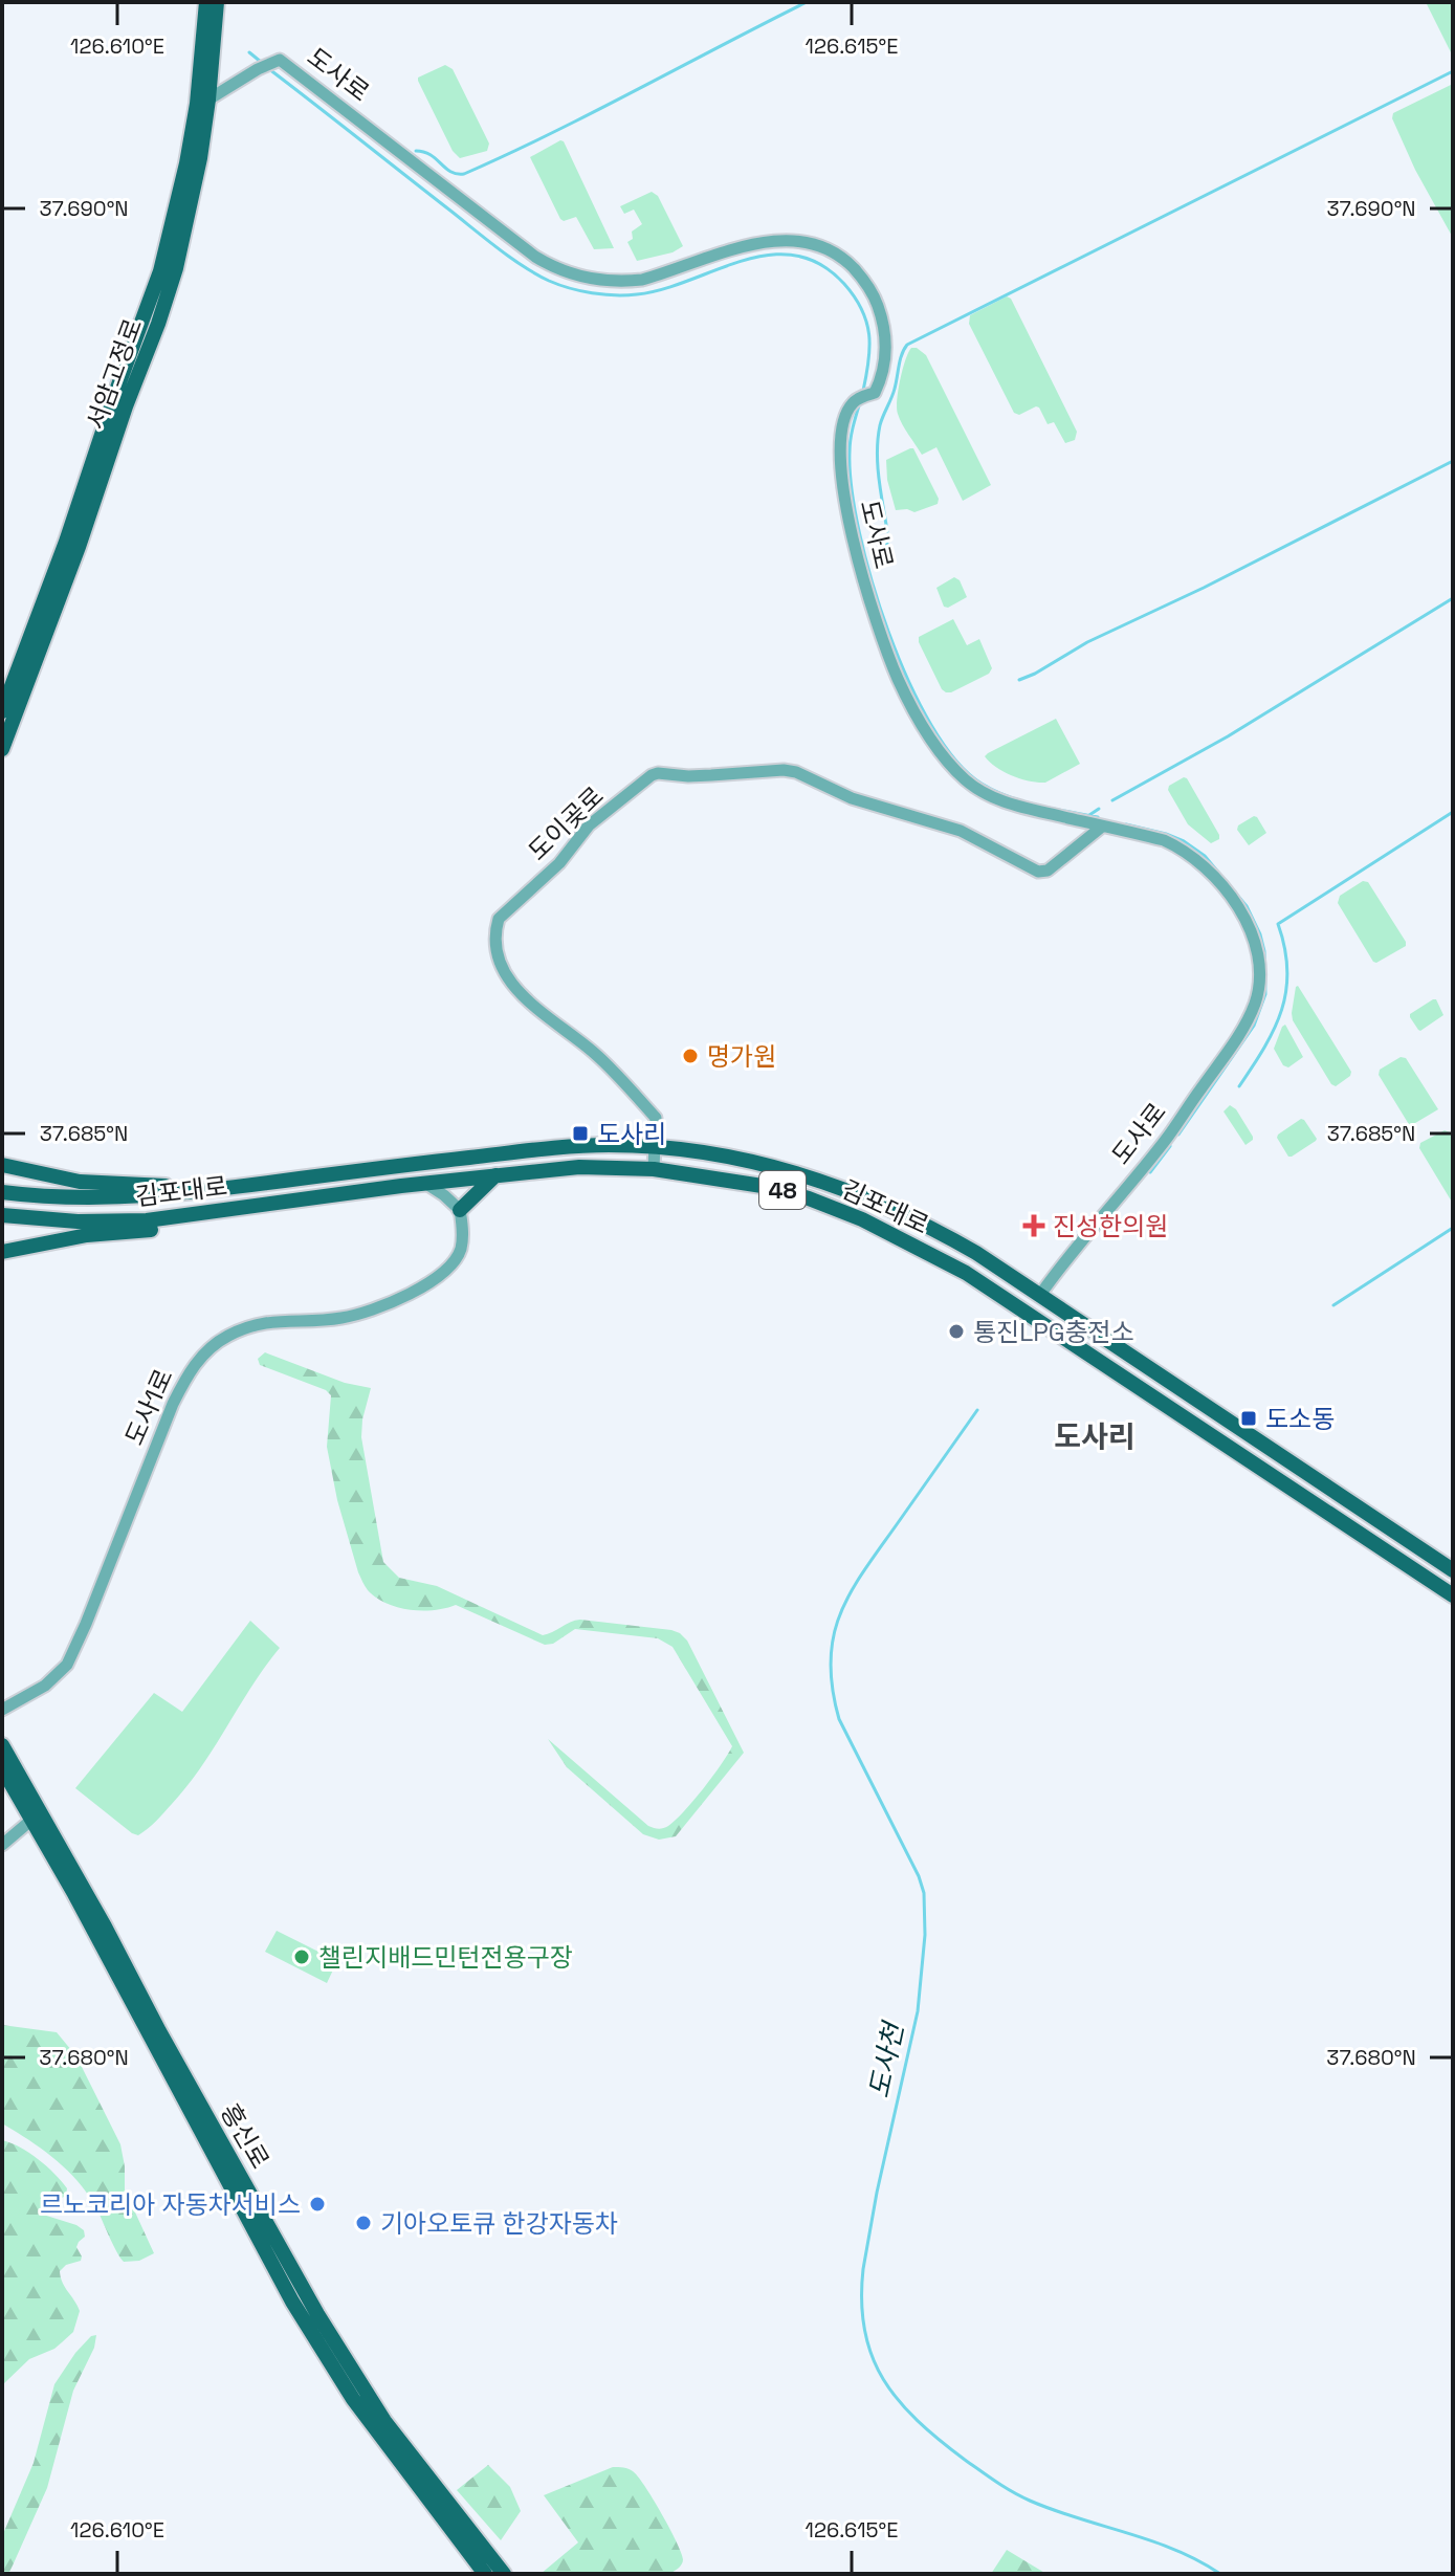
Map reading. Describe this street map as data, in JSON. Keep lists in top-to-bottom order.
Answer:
{
  "streets": {
    "main road": [
      "서암고정로",
      "48",
      "김포대로",
      "흥신로"
    ],
    "street": ["도사로", "도이곶로", "도사1로"]
  },
  "crossings": [
    ["도사로", "서암고정로"],
    ["도사로", "도이곶로"],
    ["도사로", "김포대로"],
    ["도이곶로", "김포대로"]
  ],
  "districts": ["도사리"],
  "water": ["도사천"],
  "places": {
    "other": [
      "명가원",
      "통진LPG충전소",
      "챌린지배드민턴전용구장",
      "르노코리아 자동차서비스",
      "기아오토큐 한강자동차"
    ],
    "transit": ["도사리", "도소동"],
    "health": ["진성한의원"]
  },
  "coordinates": [
    "126.610°E",
    "126.615°E",
    "37.690°N",
    "37.685°N",
    "37.680°N"
  ]
}
